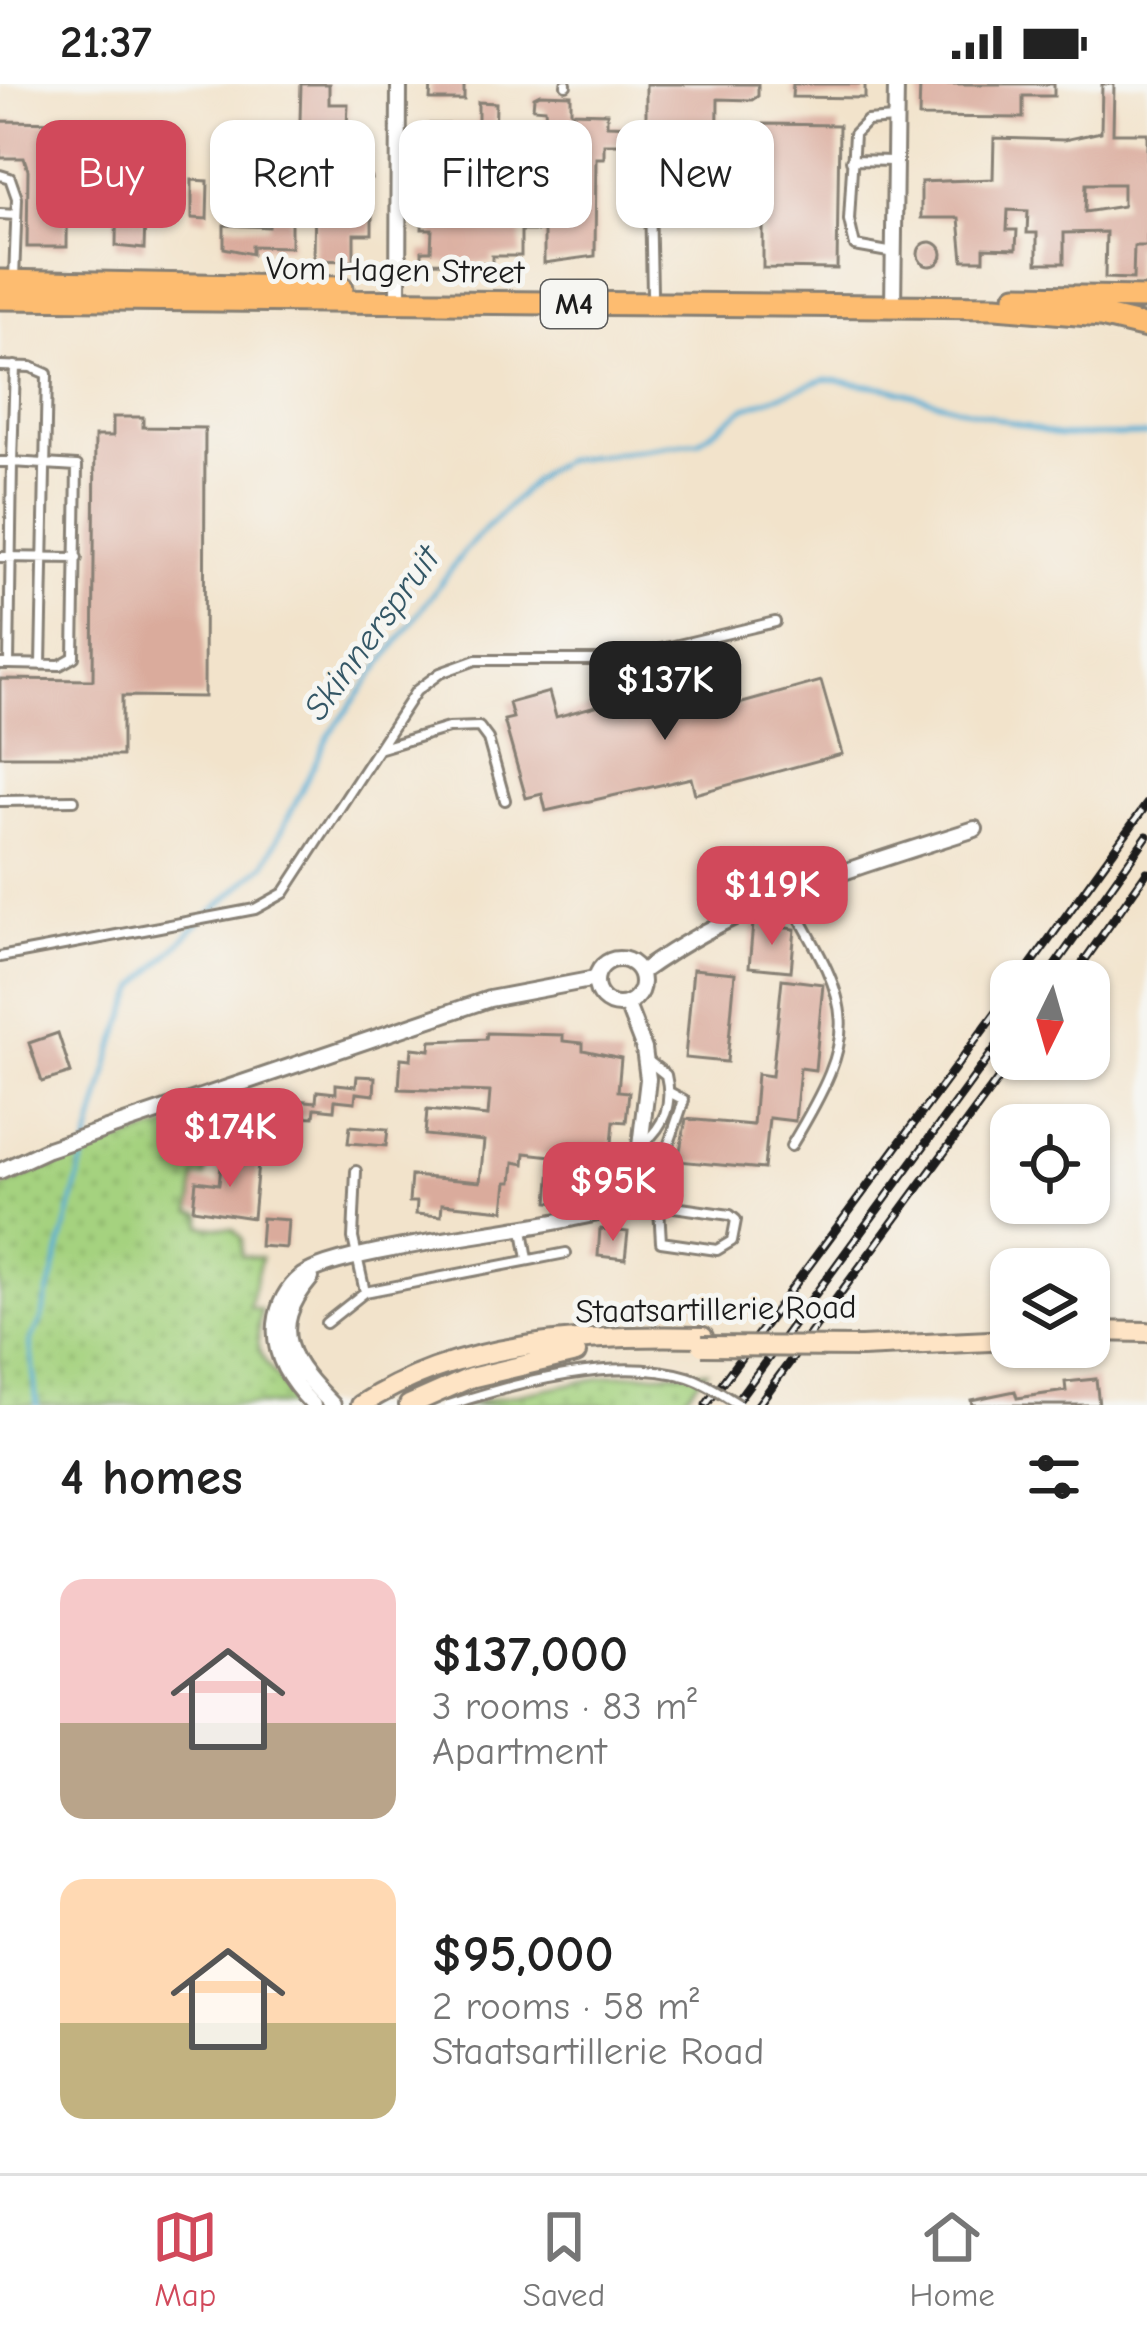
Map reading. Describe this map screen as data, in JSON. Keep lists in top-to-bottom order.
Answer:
{
  "streets": {
    "main road": ["Vom Hagen Street", "M4"],
    "street": ["Staatsartillerie Road"]
  },
  "water": ["Skinnerspruit"],
  "north": "bottom",
  "page": {
    "status": "21:37",
    "chip": [
      "Buy",
      "Rent",
      "Filters",
      "New"
    ],
    "price": [
      "$137K",
      "$119K",
      "$174K",
      "$95K"
    ],
    "heading": "4 homes",
    "list": [
      {
        "name": "$137,000",
        "note": "3 rooms · 83 m² · Apartment"
      },
      {
        "name": "$95,000",
        "note": "2 rooms · 58 m² · Staatsartillerie Road"
      }
    ],
    "tabs": ["Map", "Saved", "Home"]
  }
}
